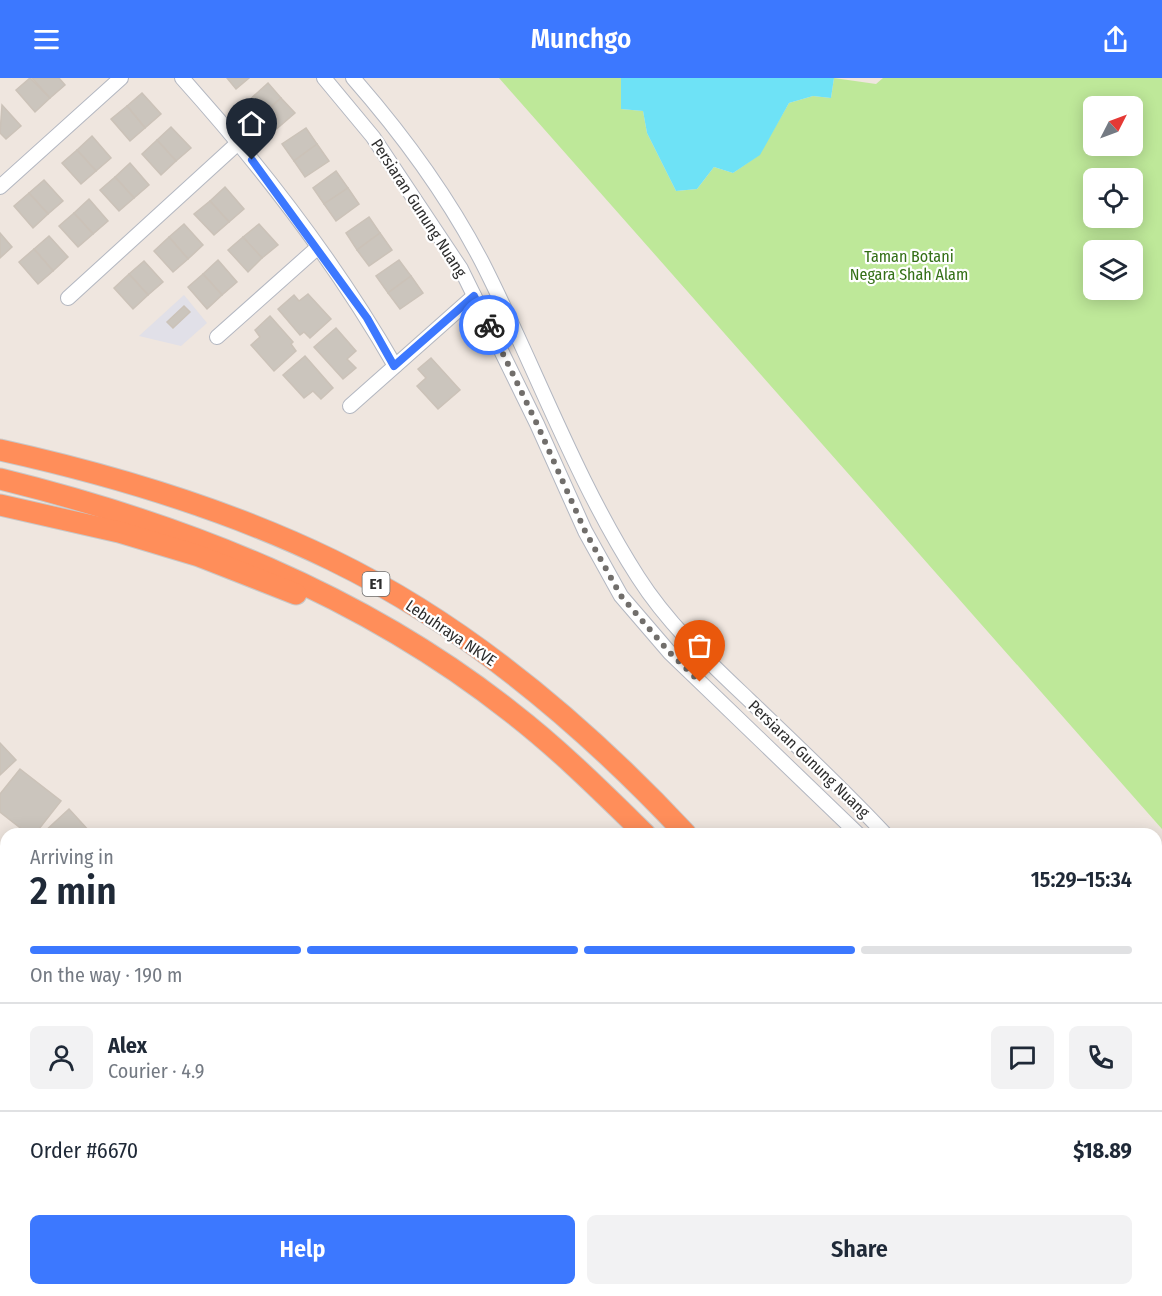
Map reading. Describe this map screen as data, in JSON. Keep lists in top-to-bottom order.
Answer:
{
  "streets": {
    "highway": ["E1", "Lebuhraya NKVE"],
    "street": ["Persiaran Gunung Nuang"]
  },
  "parks": ["Taman Botani Negara Shah Alam"],
  "north": "top right",
  "page": {
    "header": "Munchgo",
    "heading": ["2 min", "Arriving in", "15:29–15:34"],
    "panel": [
      "Alex",
      "Courier · 4.9",
      "Order #6670",
      "$18.89"
    ],
    "bar": "On the way · 190 m",
    "buttons": ["Help", "Share"]
  }
}
